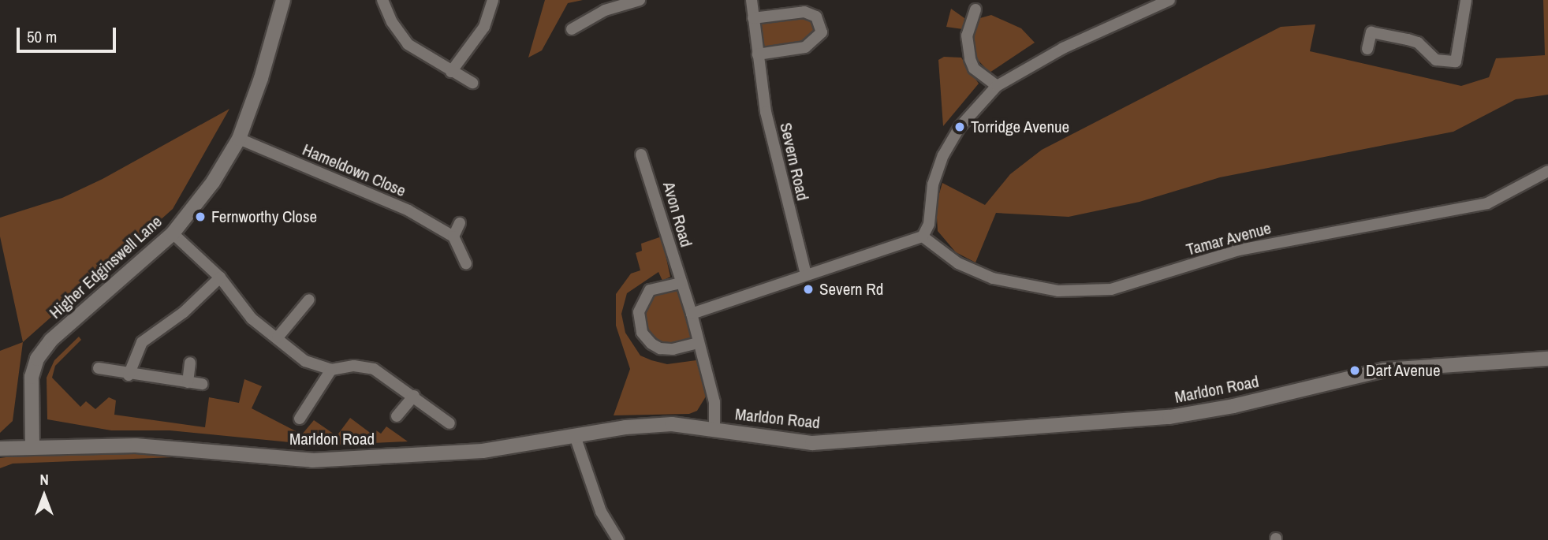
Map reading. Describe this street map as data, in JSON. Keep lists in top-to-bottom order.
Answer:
{
  "streets": {
    "street": [
      "Severn Road",
      "Hameldown Close",
      "Avon Road",
      "Tamar Avenue",
      "Higher Edginswell Lane",
      "Marldon Road"
    ]
  },
  "crossings": [
    ["Hameldown Close", "Higher Edginswell Lane"],
    ["Avon Road", "Marldon Road"],
    ["Higher Edginswell Lane", "Marldon Road"]
  ],
  "places": [
    "Torridge Avenue",
    "Fernworthy Close",
    "Severn Rd",
    "Dart Avenue"
  ],
  "scale_bar": "50 m",
  "north": "top"
}
